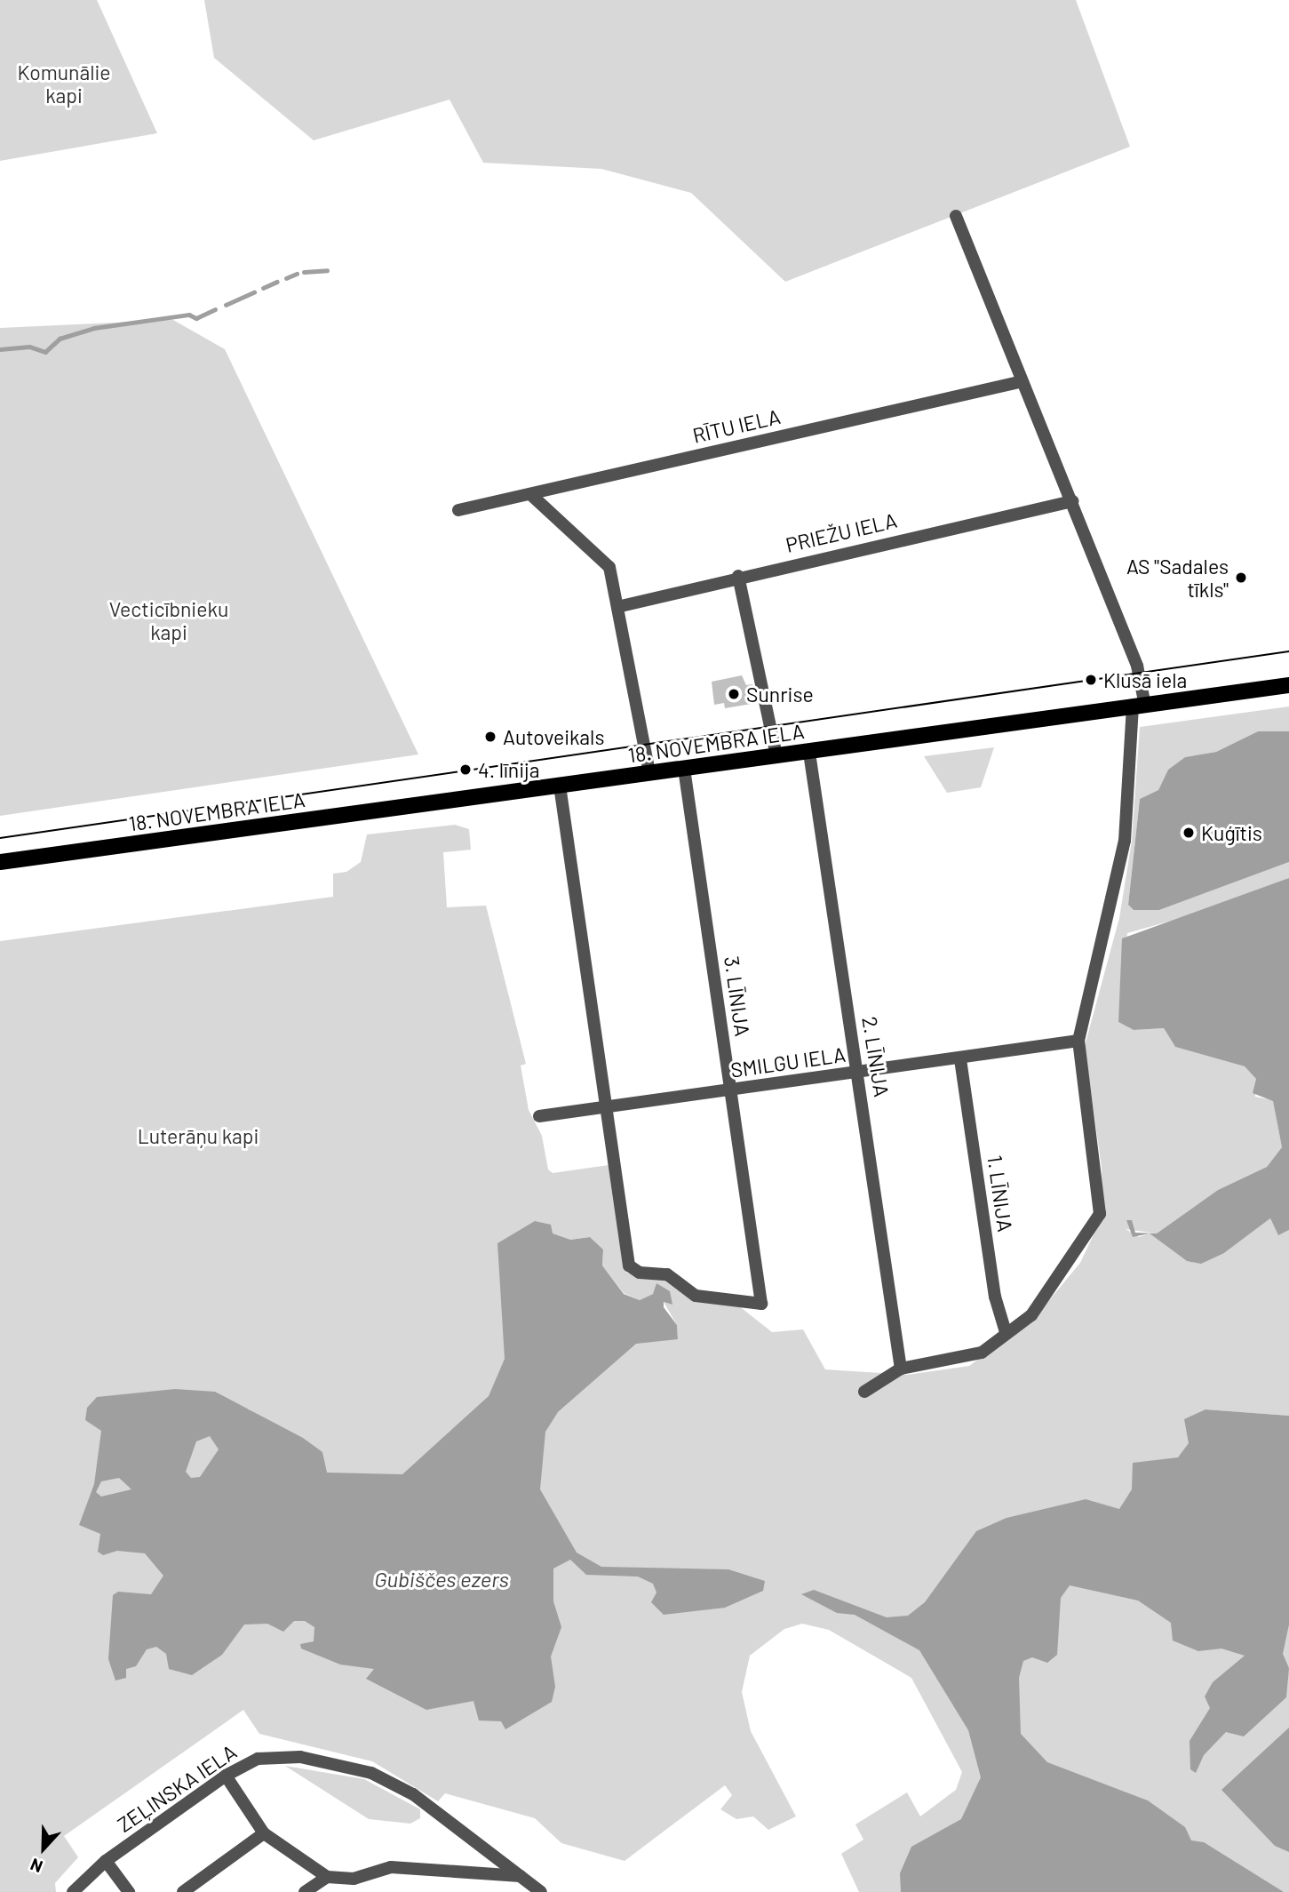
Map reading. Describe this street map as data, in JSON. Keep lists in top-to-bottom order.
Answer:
{
  "streets": {
    "main road": ["18. NOVEMBRA IELA"],
    "street": [
      "RĪTU IELA",
      "PRIEŽU IELA",
      "3. LĪNIJA",
      "2. LĪNIJA",
      "SMILGU IELA",
      "1. LĪNIJA",
      "ZEĻINSKA IELA"
    ]
  },
  "crossings": [
    ["18. NOVEMBRA IELA", "3. LĪNIJA"],
    ["18. NOVEMBRA IELA", "2. LĪNIJA"],
    ["3. LĪNIJA", "SMILGU IELA"],
    ["2. LĪNIJA", "SMILGU IELA"],
    ["SMILGU IELA", "1. LĪNIJA"]
  ],
  "water": ["Gubiščes ezers"],
  "parks": ["Komunālie kapi", "Vecticībnieku kapi", "Luterāņu kapi"],
  "places": [
    "AS \"Sadales tīkls\"",
    "Klusā iela",
    "Sunrise",
    "Autoveikals",
    "4. līnija",
    "Kuģītis"
  ],
  "north": "bottom"
}
